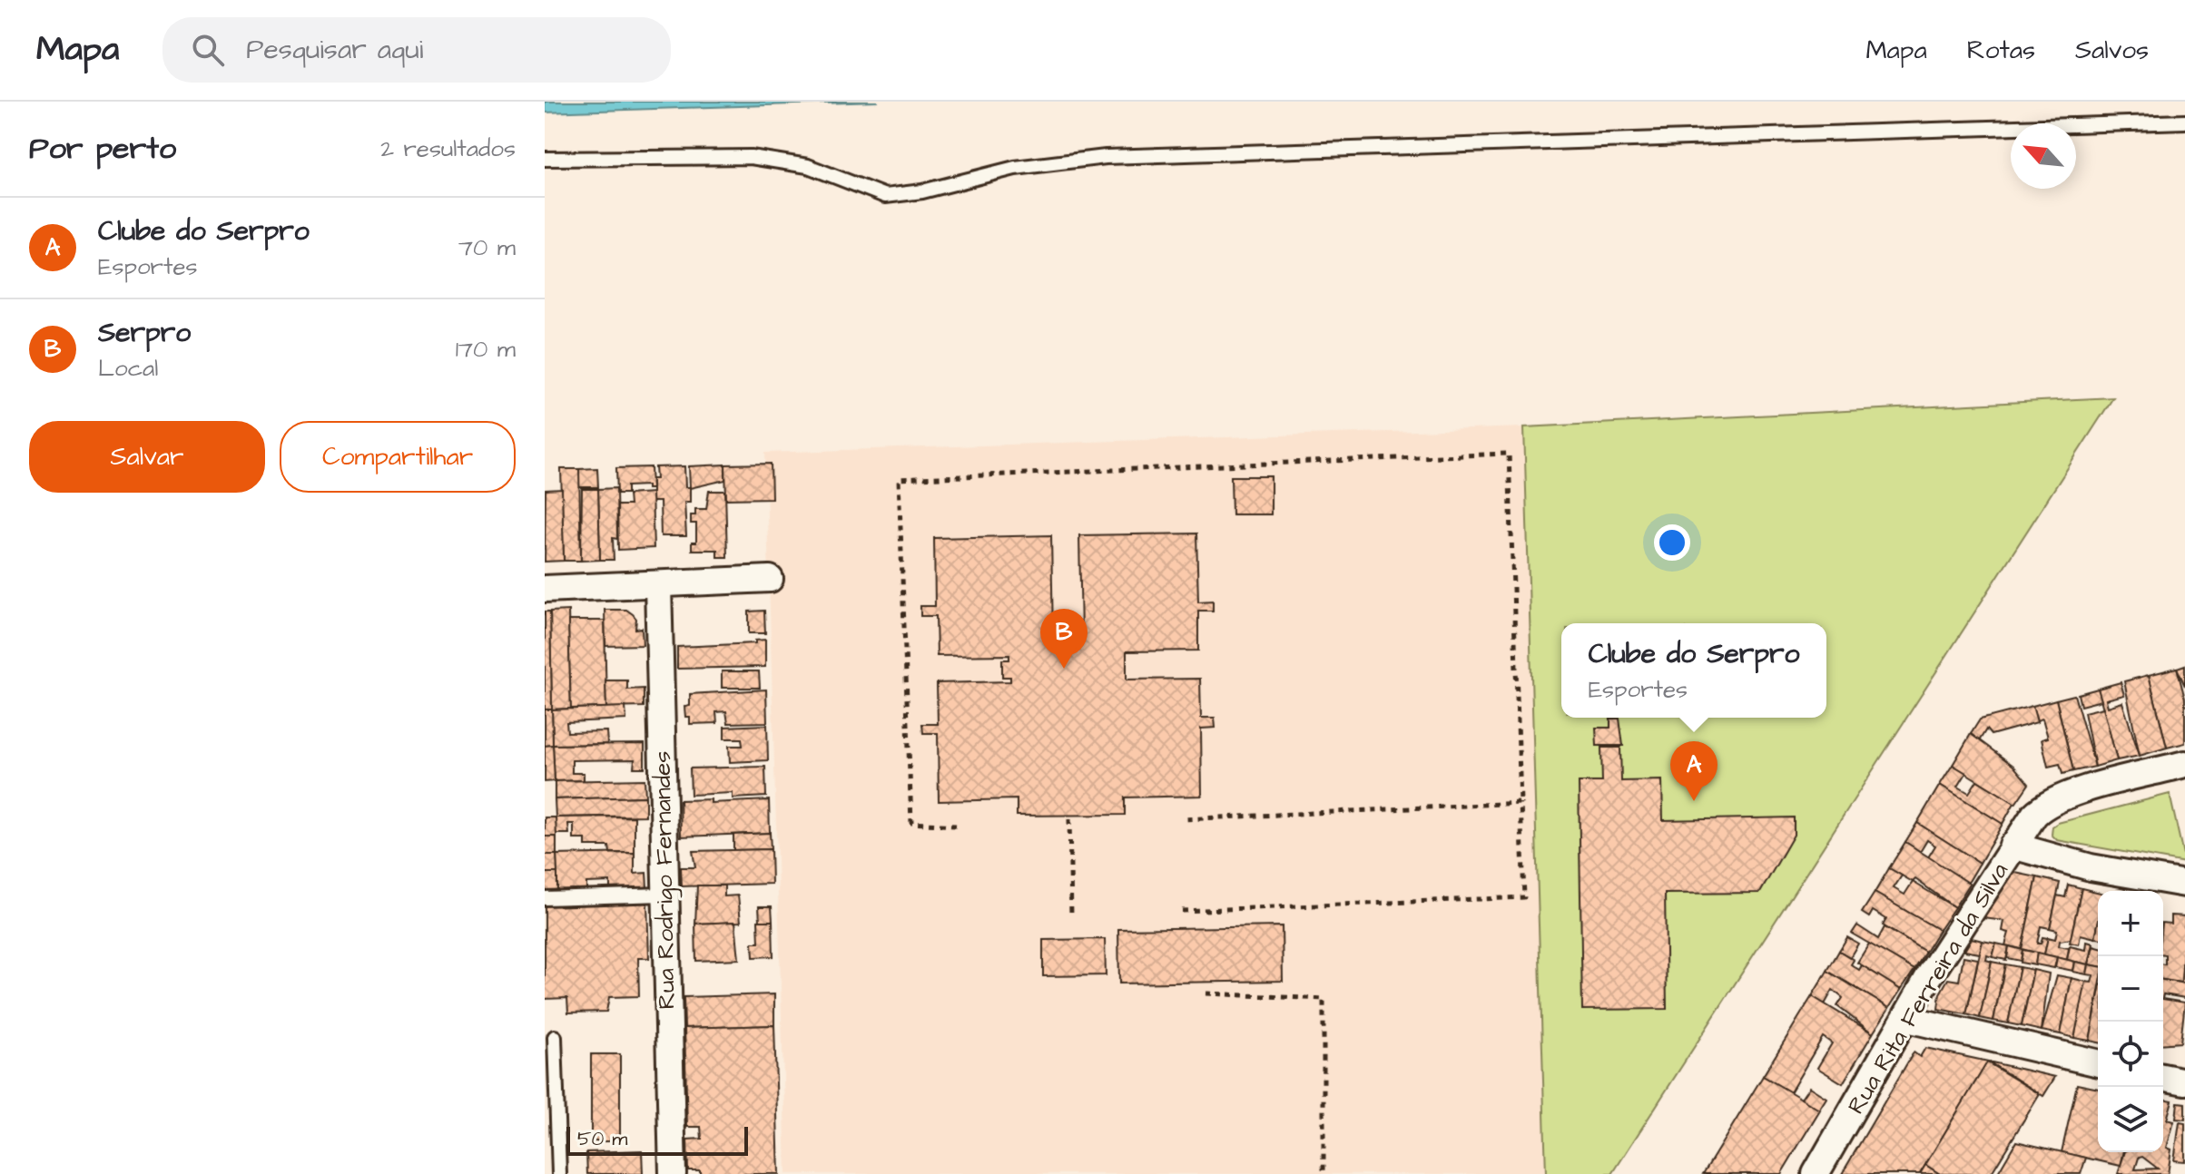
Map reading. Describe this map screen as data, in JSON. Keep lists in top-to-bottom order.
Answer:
{
  "streets": {
    "street": ["Rua Rodrigo Fernandes", "Rua Rita Ferreira da Silva"]
  },
  "scale_bar": "50 m",
  "north": "top left",
  "page": {
    "header": "Mapa",
    "search": "Pesquisar aqui",
    "nav": ["Mapa", "Rotas", "Salvos"],
    "heading": ["Por perto", "2 resultados"],
    "list": [
      {
        "mark": "A",
        "name": "Clube do Serpro",
        "note": "Esportes",
        "value": "70 m"
      },
      {
        "mark": "B",
        "name": "Serpro",
        "note": "Local",
        "value": "170 m"
      }
    ],
    "buttons": ["Salvar", "Compartilhar"],
    "pins": ["B", "A"],
    "popup": ["Clube do Serpro", "Esportes"],
    "map_buttons": ["+", "−"],
    "scale": "50 m"
  }
}
